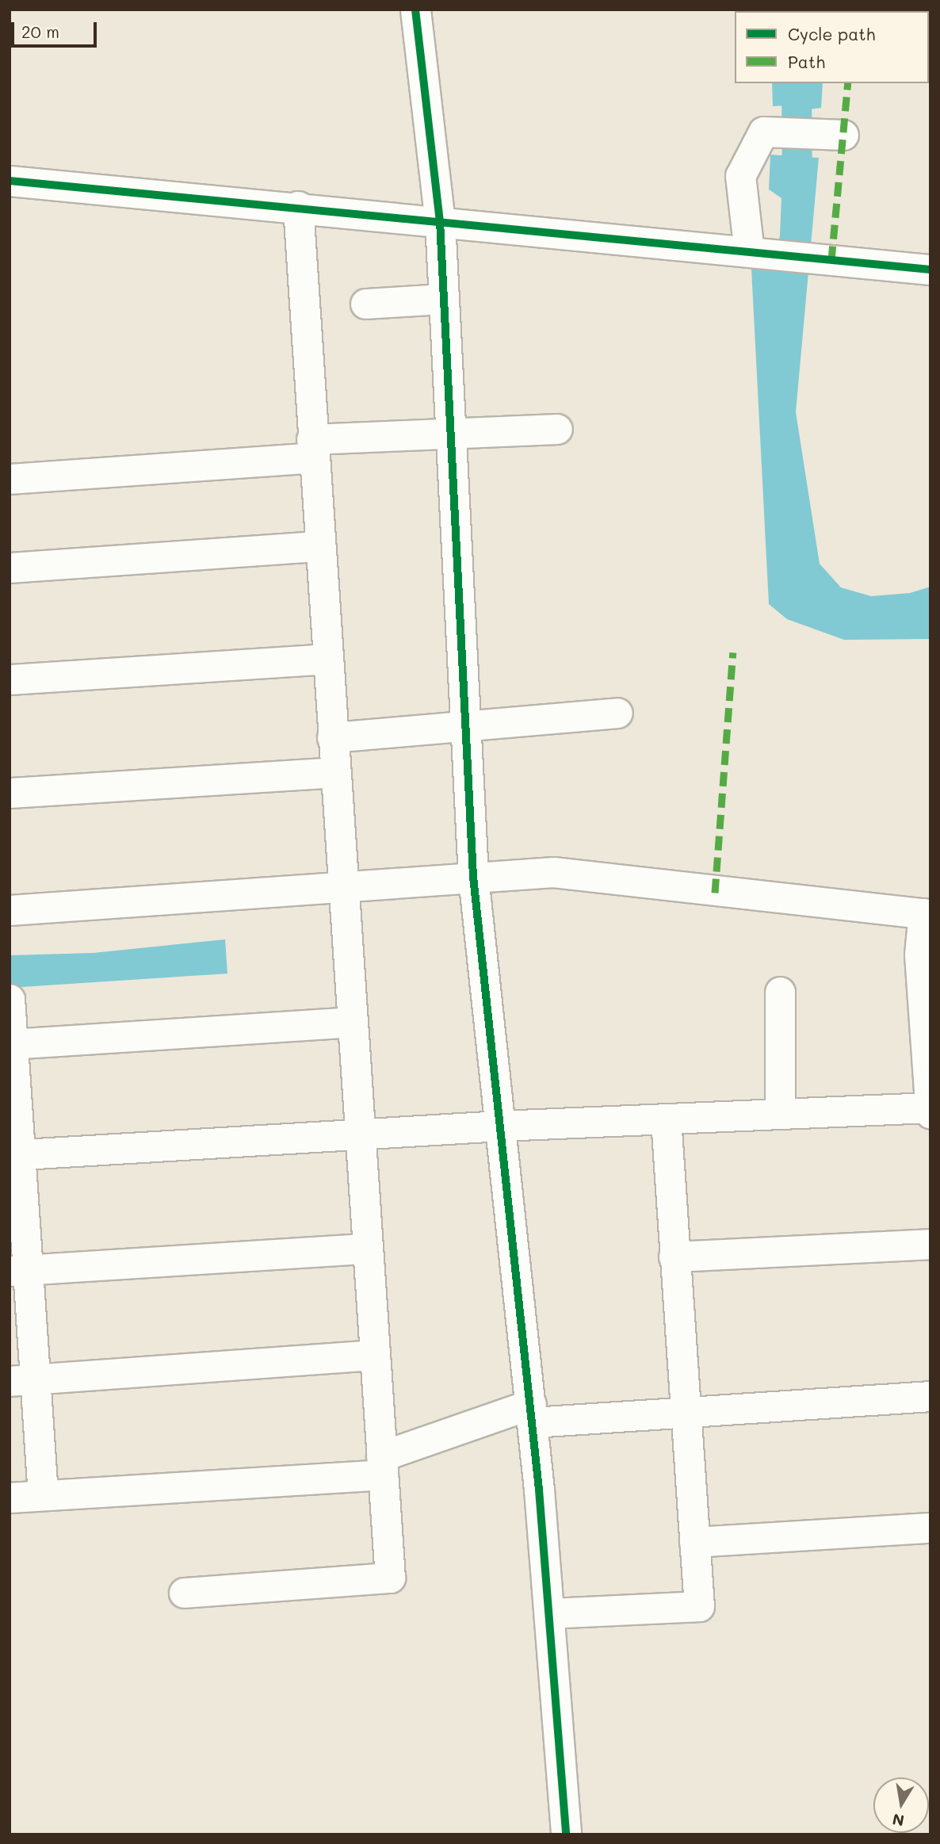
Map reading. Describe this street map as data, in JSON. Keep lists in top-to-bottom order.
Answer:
{
  "legend": ["Cycle path", "Path"],
  "scale_bar": "20 m",
  "north": "bottom"
}
